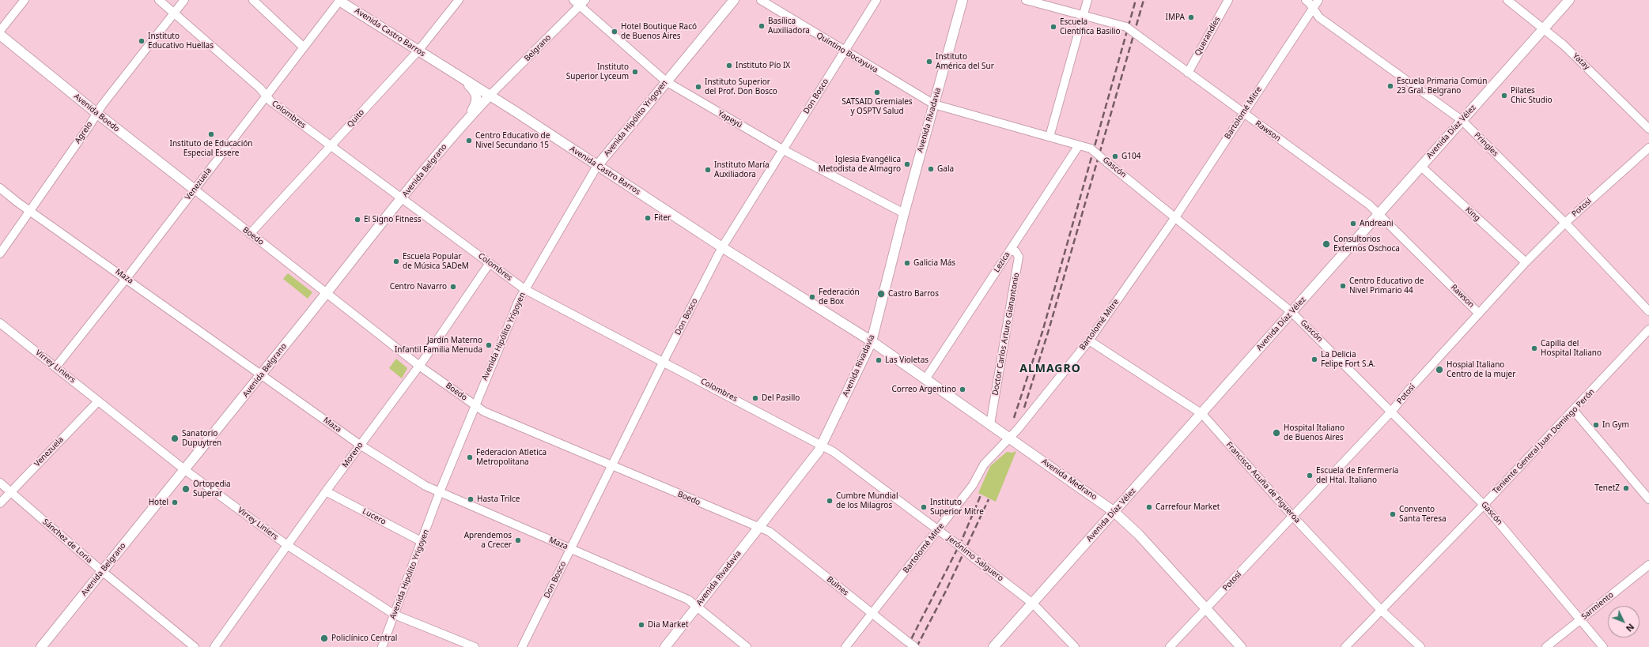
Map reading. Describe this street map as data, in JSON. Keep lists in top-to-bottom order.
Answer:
{
  "streets": {
    "main road": [
      "Avenida Castro Barros",
      "Avenida Boedo",
      "Avenida Hipólito Yrigoyen",
      "Avenida Rivadavia",
      "Avenida Díaz Vélez",
      "Avenida Belgrano",
      "Avenida Medrano"
    ],
    "street": [
      "Querandíes",
      "Belgrano",
      "Quintino Bocayuva",
      "Yatay",
      "Don Bosco",
      "Bartolomé Mitre",
      "Colombres",
      "Quito",
      "Yapeyú",
      "Rawson",
      "Agrelo",
      "Pringles",
      "Gascón",
      "Venezuela",
      "Potosí",
      "King",
      "Boedo",
      "Lezica",
      "Maza",
      "Doctor Carlos Arturo Gianantonio",
      "Virrey Liniers",
      "Teniente General Juan Domingo Perón",
      "Moreno",
      "Francisco Acuña de Figueroa",
      "Lucero",
      "Sánchez de Loria",
      "Jerónimo Salguero",
      "Bulnes",
      "Sarmiento"
    ]
  },
  "crossings": [
    ["Avenida Castro Barros", "Belgrano"],
    ["Avenida Castro Barros", "Don Bosco"],
    ["Avenida Castro Barros", "Quito"],
    ["Avenida Castro Barros", "Avenida Hipólito Yrigoyen"],
    ["Avenida Castro Barros", "Avenida Rivadavia"],
    ["Avenida Castro Barros", "Avenida Belgrano"],
    ["Avenida Castro Barros", "Venezuela"],
    ["Avenida Castro Barros", "Avenida Medrano"],
    ["Querandíes", "Rawson"],
    ["Belgrano", "Yapeyú"],
    ["Belgrano", "Avenida Belgrano"],
    ["Quintino Bocayuva", "Don Bosco"],
    ["Quintino Bocayuva", "Avenida Rivadavia"],
    ["Quintino Bocayuva", "Gascón"],
    ["Yatay", "Avenida Díaz Vélez"],
    ["Don Bosco", "Colombres"],
    ["Don Bosco", "Yapeyú"],
    ["Don Bosco", "Boedo"],
    ["Don Bosco", "Maza"],
    ["Avenida Boedo", "Agrelo"],
    ["Avenida Boedo", "Venezuela"],
    ["Avenida Boedo", "Boedo"],
    ["Bartolomé Mitre", "Rawson"],
    ["Bartolomé Mitre", "Pringles"],
    ["Bartolomé Mitre", "Gascón"],
    ["Bartolomé Mitre", "Avenida Medrano"],
    ["Bartolomé Mitre", "Francisco Acuña de Figueroa"],
    ["Bartolomé Mitre", "Jerónimo Salguero"],
    ["Bartolomé Mitre", "Bulnes"],
    ["Colombres", "Quito"],
    ["Colombres", "Avenida Hipólito Yrigoyen"],
    ["Colombres", "Avenida Rivadavia"],
    ["Colombres", "Agrelo"],
    ["Colombres", "Avenida Belgrano"],
    ["Colombres", "Venezuela"],
    ["Colombres", "Moreno"],
    ["Colombres", "Jerónimo Salguero"],
    ["Quito", "Boedo"],
    ["Avenida Hipólito Yrigoyen", "Yapeyú"],
    ["Avenida Hipólito Yrigoyen", "Boedo"],
    ["Avenida Hipólito Yrigoyen", "Maza"],
    ["Avenida Hipólito Yrigoyen", "Virrey Liniers"],
    ["Avenida Hipólito Yrigoyen", "Lucero"],
    ["Yapeyú", "Avenida Rivadavia"],
    ["Avenida Rivadavia", "Gascón"],
    ["Avenida Rivadavia", "Boedo"],
    ["Avenida Rivadavia", "Maza"],
    ["Avenida Rivadavia", "Avenida Medrano"],
    ["Avenida Rivadavia", "Jerónimo Salguero"],
    ["Avenida Rivadavia", "Bulnes"],
    ["Rawson", "Avenida Díaz Vélez"],
    ["Rawson", "Potosí"],
    ["Avenida Díaz Vélez", "Pringles"],
    ["Avenida Díaz Vélez", "Gascón"],
    ["Avenida Díaz Vélez", "King"],
    ["Avenida Díaz Vélez", "Avenida Medrano"],
    ["Avenida Díaz Vélez", "Francisco Acuña de Figueroa"],
    ["Avenida Díaz Vélez", "Jerónimo Salguero"],
    ["Agrelo", "Maza"],
    ["Pringles", "Potosí"],
    ["Gascón", "Potosí"],
    ["Gascón", "Lezica"],
    ["Gascón", "Teniente General Juan Domingo Perón"],
    ["Gascón", "Sarmiento"],
    ["Avenida Belgrano", "Boedo"],
    ["Avenida Belgrano", "Maza"],
    ["Avenida Belgrano", "Virrey Liniers"],
    ["Avenida Belgrano", "Sánchez de Loria"],
    ["Venezuela", "Boedo"],
    ["Venezuela", "Maza"],
    ["Venezuela", "Virrey Liniers"],
    ["Venezuela", "Sánchez de Loria"],
    ["Potosí", "King"],
    ["Potosí", "Avenida Medrano"],
    ["Potosí", "Francisco Acuña de Figueroa"],
    ["Boedo", "Moreno"],
    ["Boedo", "Bulnes"],
    ["Lezica", "Doctor Carlos Arturo Gianantonio"],
    ["Lezica", "Avenida Medrano"],
    ["Maza", "Moreno"],
    ["Doctor Carlos Arturo Gianantonio", "Avenida Medrano"],
    ["Virrey Liniers", "Moreno"],
    ["Teniente General Juan Domingo Perón", "Francisco Acuña de Figueroa"],
    ["Moreno", "Lucero"]
  ],
  "districts": ["ALMAGRO"],
  "places": [
    "IMPA",
    "Basílica Auxiliadora",
    "Escuela Científica Basilio",
    "Hotel Boutique Racó de Buenos Aires",
    "Instituto Educativo Huellas",
    "Instituto América del Sur",
    "Instituto Pío IX",
    "Instituto Superior Lyceum",
    "Escuela Primaria Común 23 Gral. Belgrano",
    "Instituto Superior del Prof. Don Bosco",
    "SATSAID Gremiales y OSPTV Salud",
    "Pilates Chic Studio",
    "Instituto de Educación Especial Essere",
    "Centro Educativo de Nivel Secundario 15",
    "G104",
    "Iglesia Evangélica Metodista de Almagro",
    "Gala",
    "Instituto María Auxiliadora",
    "Fiter",
    "El Signo Fitness",
    "Andreani",
    "Consultorios Externos Oschoca",
    "Escuela Popular de Música SADeM",
    "Galicia Más",
    "Centro Educativo de Nivel Primario 44",
    "Centro Navarro",
    "Castro Barros",
    "Federación de Box",
    "Jardín Materno Infantil Familia Menuda",
    "Capilla del Hospital Italiano",
    "La Delicia Felipe Fort S.A.",
    "Las Violetas",
    "Hospial Italiano Centro de la mujer",
    "Correo Argentino",
    "Del Pasillo",
    "In Gym",
    "Hospital Italiano de Buenos Aires",
    "Sanatorio Dupuytren",
    "Federacion Atletica Metropolitana",
    "Escuela de Enfermería del Htal. Italiano",
    "TenetZ",
    "Ortopedia Superar",
    "Hasta Trilce",
    "Cumbre Mundial de los Milagros",
    "Hotel",
    "Instituto Superior Mitre",
    "Carrefour Market",
    "Convento Santa Teresa",
    "Aprendemos a Crecer",
    "Dia Market",
    "Policlínico Central"
  ],
  "north": "bottom right"
}
